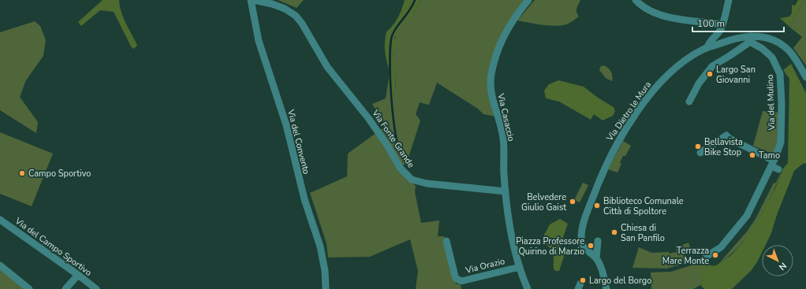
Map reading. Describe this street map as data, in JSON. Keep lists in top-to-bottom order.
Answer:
{
  "streets": {
    "street": [
      "Via del Mulino",
      "Via Dietro le Mura",
      "Via Casaccio",
      "Via Fonte Grande",
      "Via del Convento",
      "Via del Campo Sportivo",
      "Via Orazio"
    ]
  },
  "crossings": [
    ["Via del Mulino", "Via Dietro le Mura"],
    ["Via Casaccio", "Via Fonte Grande"]
  ],
  "places": [
    "Largo San Giovanni",
    "Bellavista Bike Stop",
    "Tamo",
    "Campo Sportivo",
    "Belvedere Giulio Gaist",
    "Biblioteco Comunale Città di Spoltore",
    "Chiesa di San Panfilo",
    "Piazza Professore Quirino di Marzio",
    "Terrazza Mare Monte",
    "Largo del Borgo"
  ],
  "scale_bar": "100 m",
  "north": "bottom right"
}
